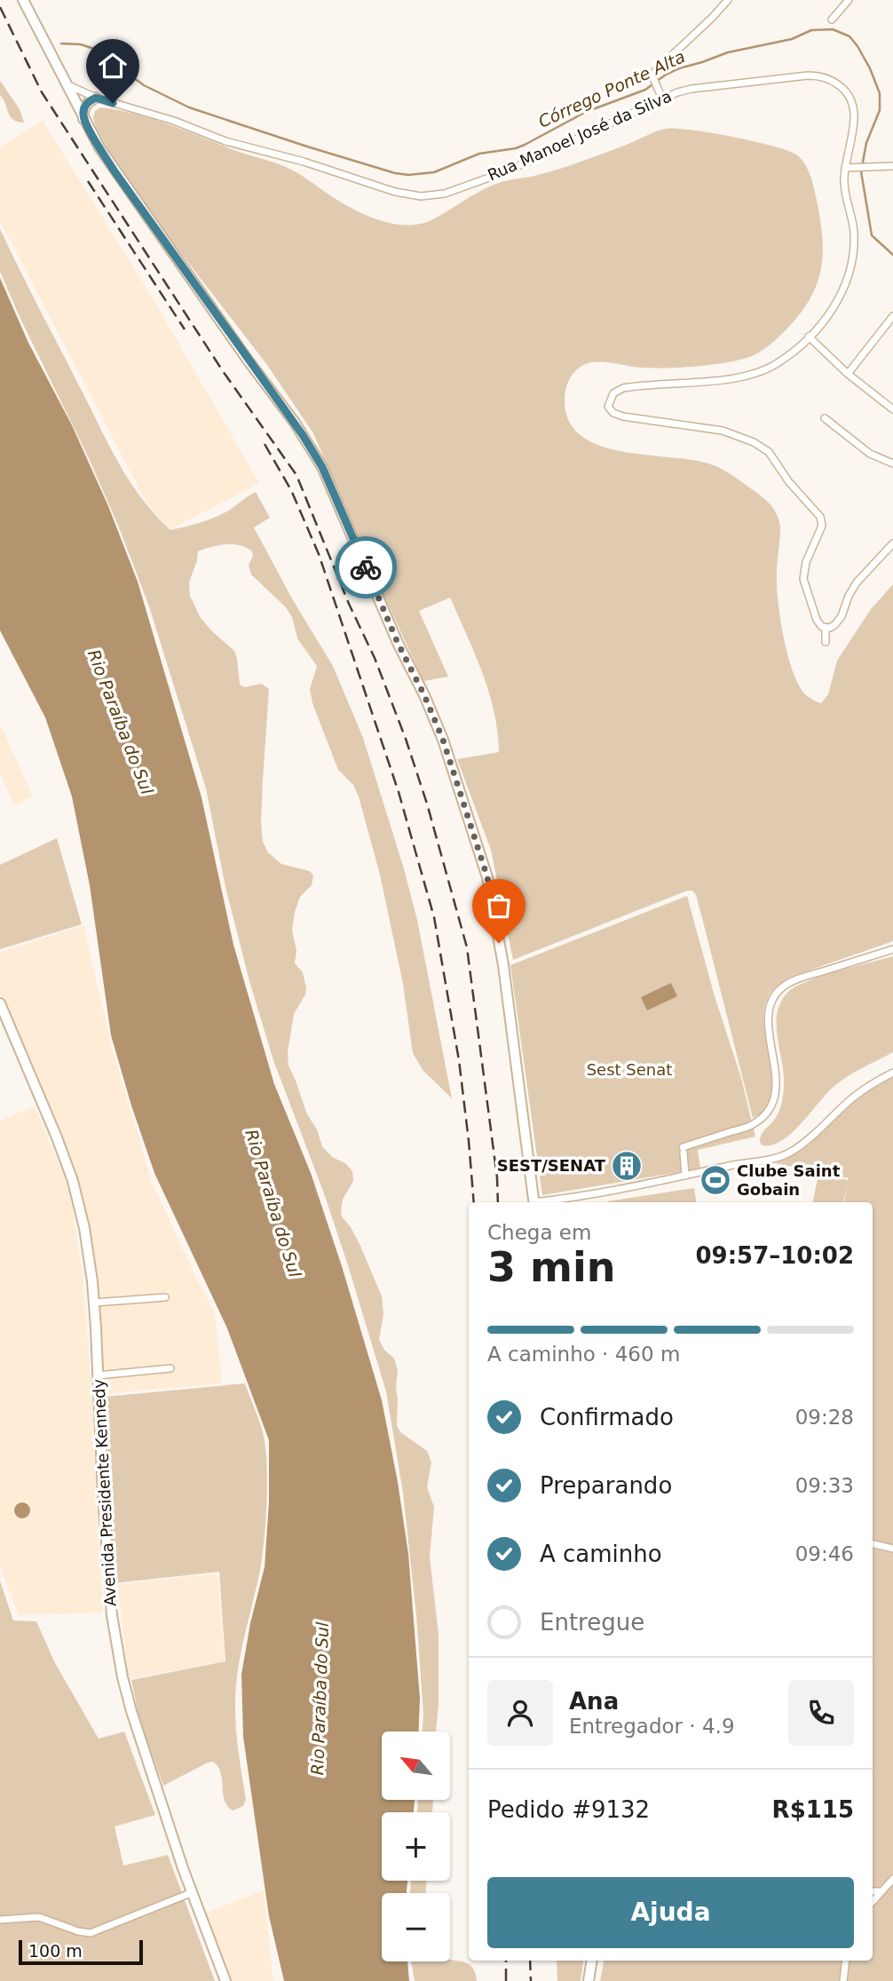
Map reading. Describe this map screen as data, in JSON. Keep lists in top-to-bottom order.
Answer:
{
  "streets": {
    "main road": ["Avenida Presidente Kennedy"],
    "street": ["Rua Manoel José da Silva"]
  },
  "water": ["Córrego Ponte Alta", "Rio Paraíba do Sul"],
  "parks": ["Sest Senat"],
  "places": {
    "building": ["SEST/SENAT"],
    "sports": ["Clube Saint Gobain"]
  },
  "scale_bar": "100 m",
  "north": "top left",
  "page": {
    "heading": ["3 min", "Chega em", "09:57–10:02"],
    "panel": [
      "Ana",
      "Entregador · 4.9",
      "Pedido #9132",
      "R$115"
    ],
    "bar": "A caminho · 460 m",
    "list": [
      ["Confirmado", "09:28"],
      ["Preparando", "09:33"],
      ["A caminho", "09:46"],
      "Entregue"
    ],
    "map_buttons": ["+", "−"],
    "buttons": "Ajuda",
    "scale": "100 m"
  }
}
